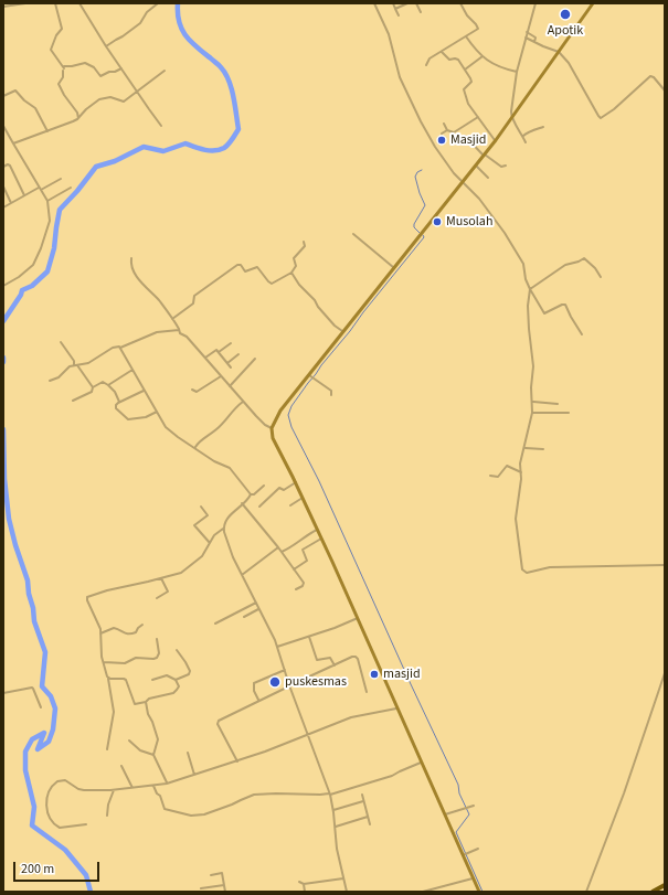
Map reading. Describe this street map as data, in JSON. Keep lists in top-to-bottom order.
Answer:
{
  "places": [
    "Apotik",
    "Masjid",
    "Musolah",
    "masjid",
    "puskesmas"
  ],
  "scale_bar": "200 m"
}
